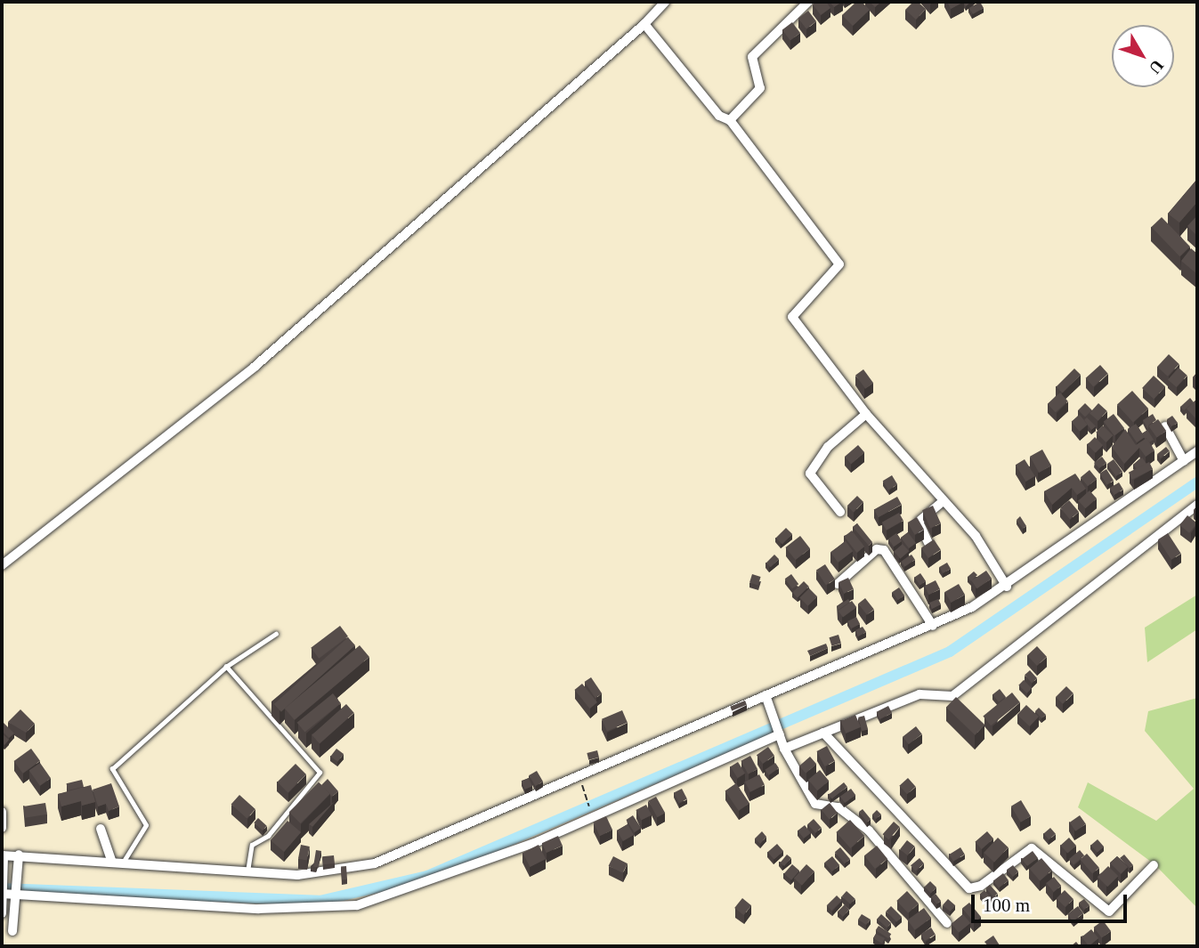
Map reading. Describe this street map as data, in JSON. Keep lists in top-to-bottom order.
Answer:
{
  "scale_bar": "100 m",
  "north": "bottom right"
}
